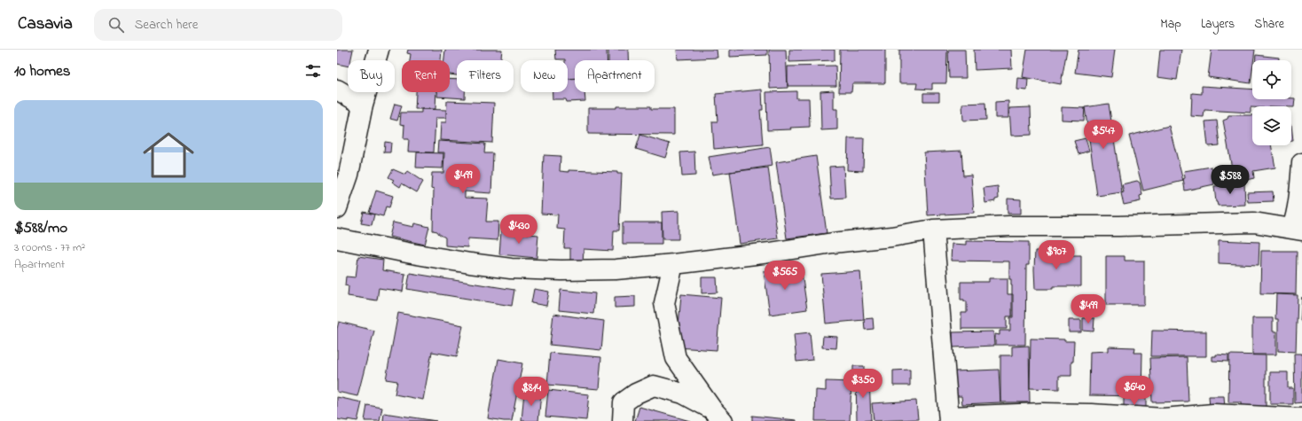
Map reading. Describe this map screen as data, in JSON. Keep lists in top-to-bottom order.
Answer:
{
  "page": {
    "header": "Casavia",
    "search": "Search here",
    "nav": ["Map", "Layers", "Share"],
    "heading": "10 homes",
    "chip": [
      "Buy",
      "Rent",
      "Filters",
      "New",
      "Apartment"
    ],
    "list": [
      {
        "name": "$588/mo",
        "note": "3 rooms · 77 m² · Apartment"
      }
    ],
    "price": [
      "$547",
      "$499",
      "$588",
      "$430",
      "$907",
      "$565",
      "$499",
      "$350",
      "$640",
      "$814"
    ]
  }
}
